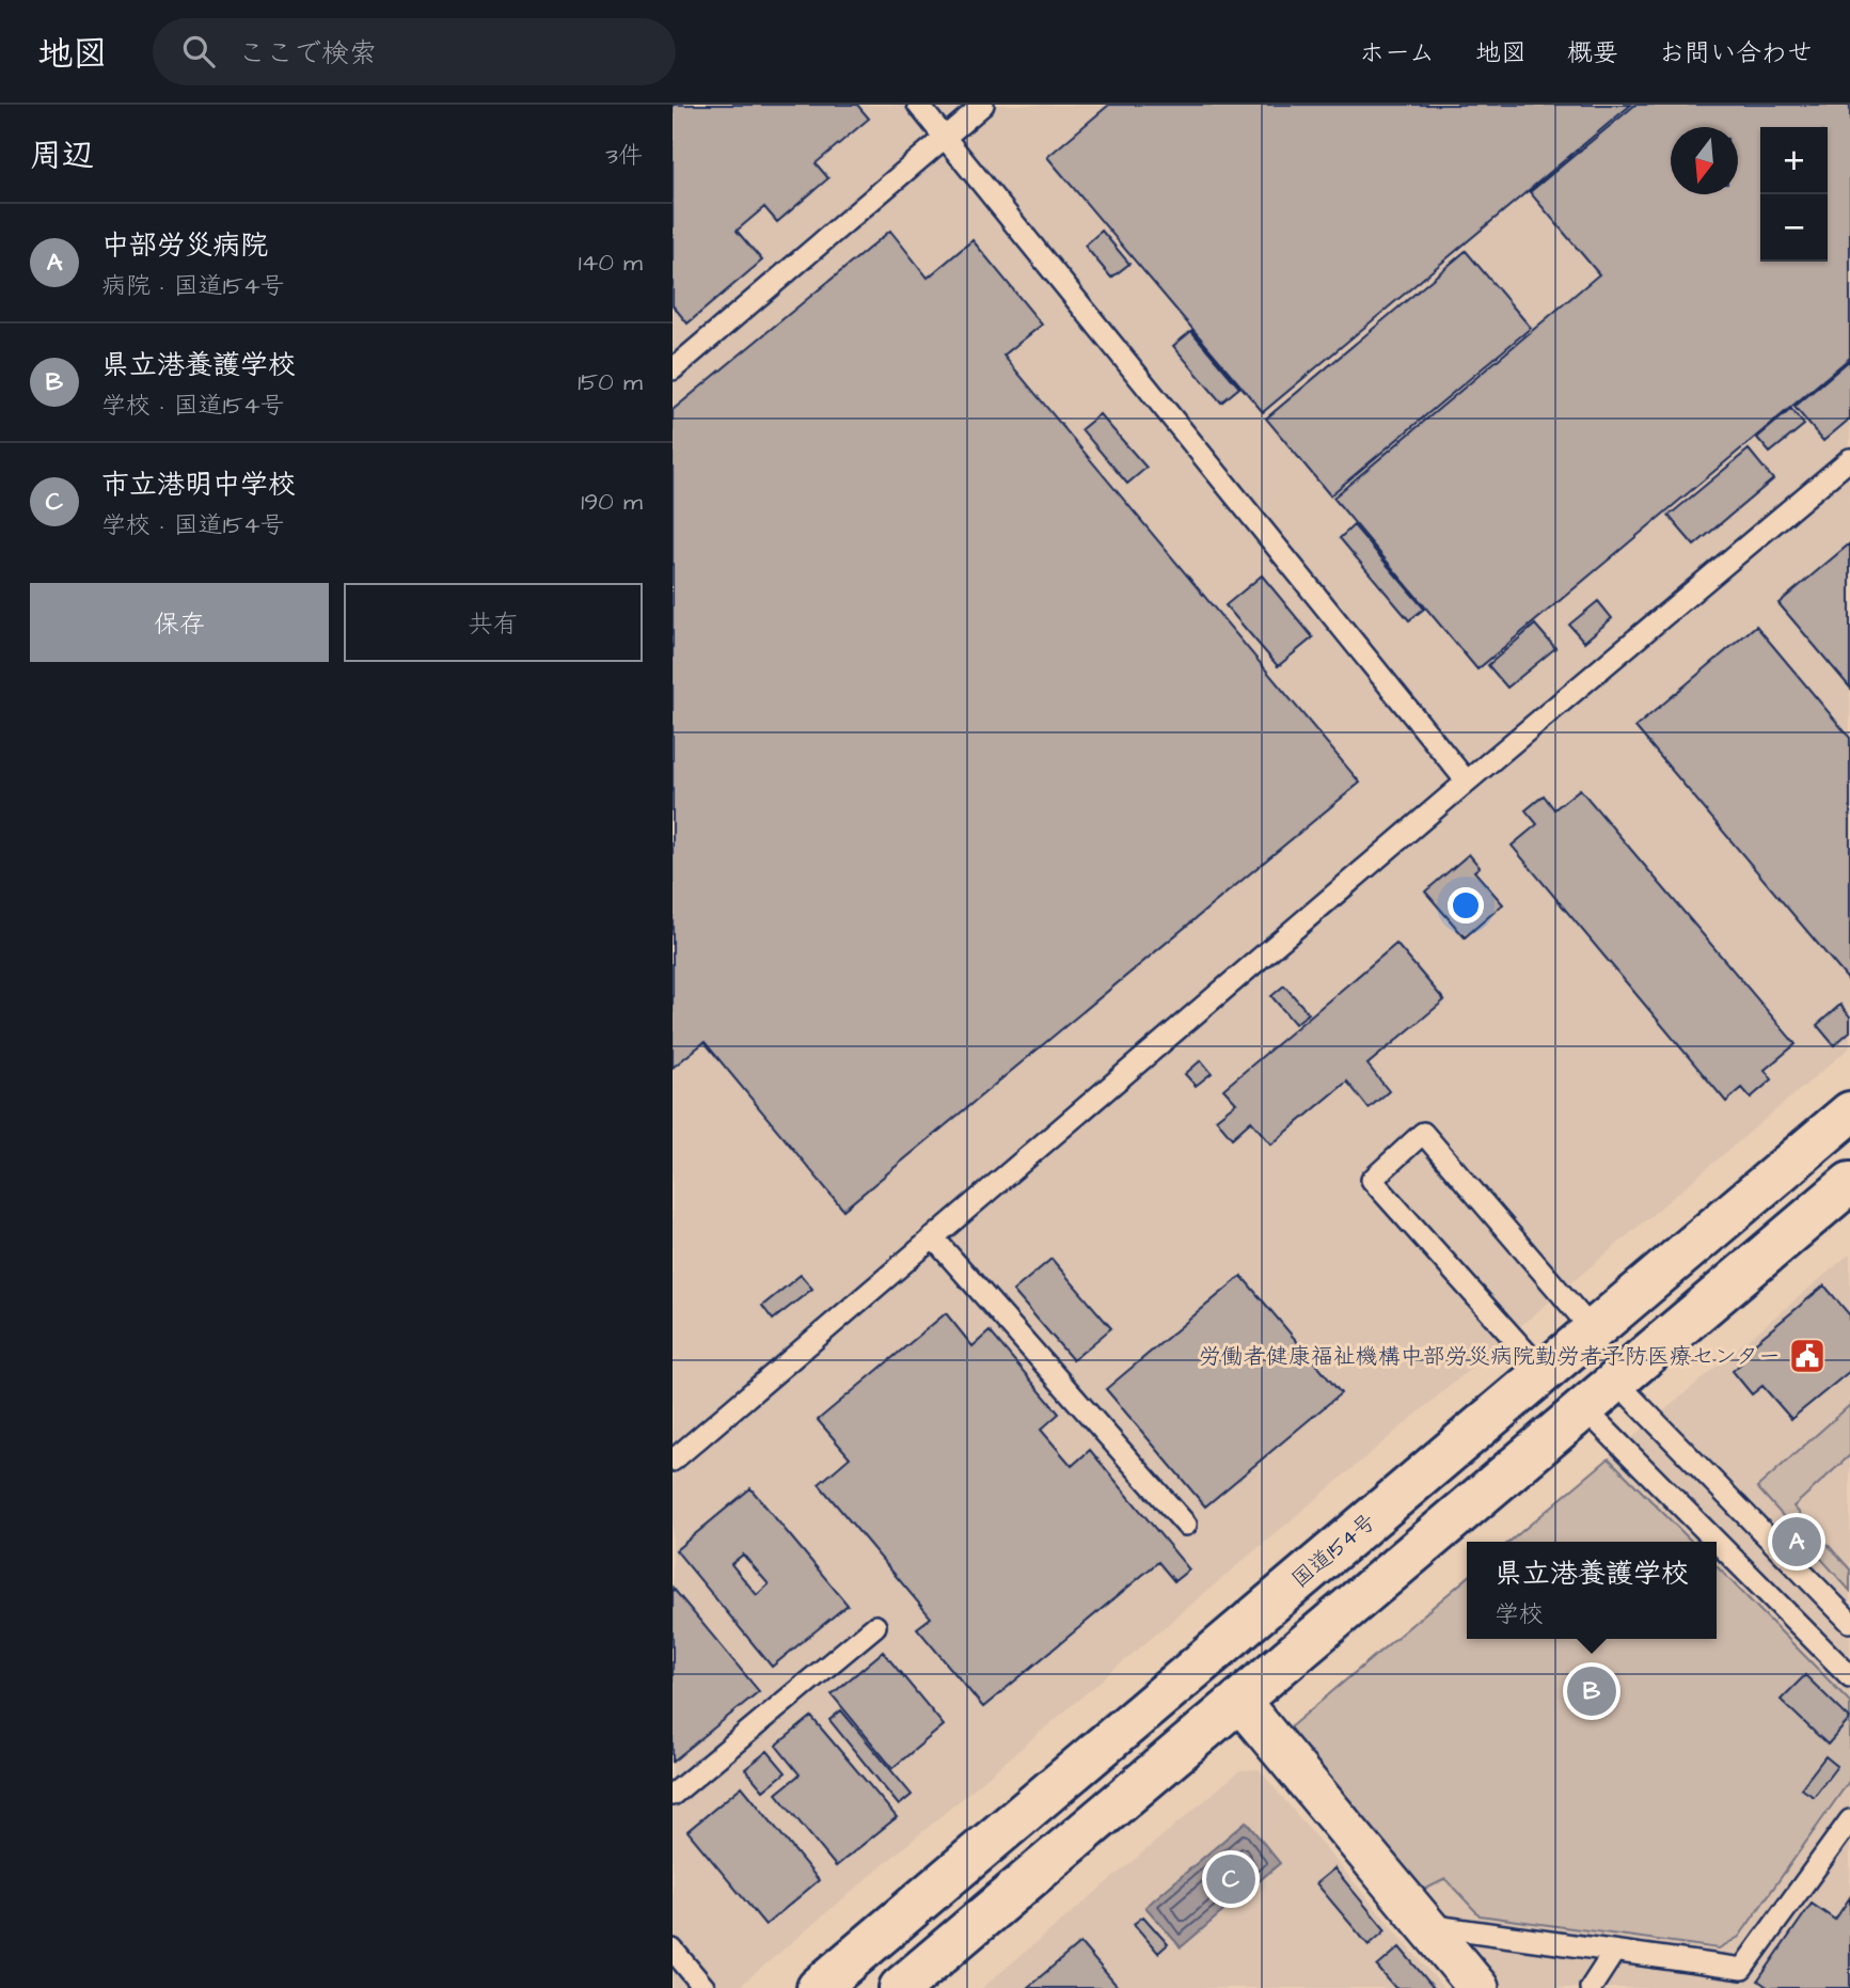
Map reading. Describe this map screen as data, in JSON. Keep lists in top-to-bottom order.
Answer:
{
  "streets": {
    "highway": ["国道154号"]
  },
  "places": {
    "public building": ["労働者健康福祉機構中部労災病院勤労者予防医療センター"]
  },
  "north": "bottom",
  "page": {
    "header": "地図",
    "search": "ここで検索",
    "nav": [
      "ホーム",
      "地図",
      "概要",
      "お問い合わせ"
    ],
    "heading": ["周辺", "3件"],
    "map_buttons": ["+", "−"],
    "list": [
      {
        "mark": "A",
        "name": "中部労災病院",
        "note": "病院 · 国道154号",
        "value": "140 m"
      },
      {
        "mark": "B",
        "name": "県立港養護学校",
        "note": "学校 · 国道154号",
        "value": "150 m"
      },
      {
        "mark": "C",
        "name": "市立港明中学校",
        "note": "学校 · 国道154号",
        "value": "190 m"
      }
    ],
    "buttons": ["保存", "共有"],
    "pins": ["A", "B", "C"],
    "popup": ["県立港養護学校", "学校"]
  }
}
